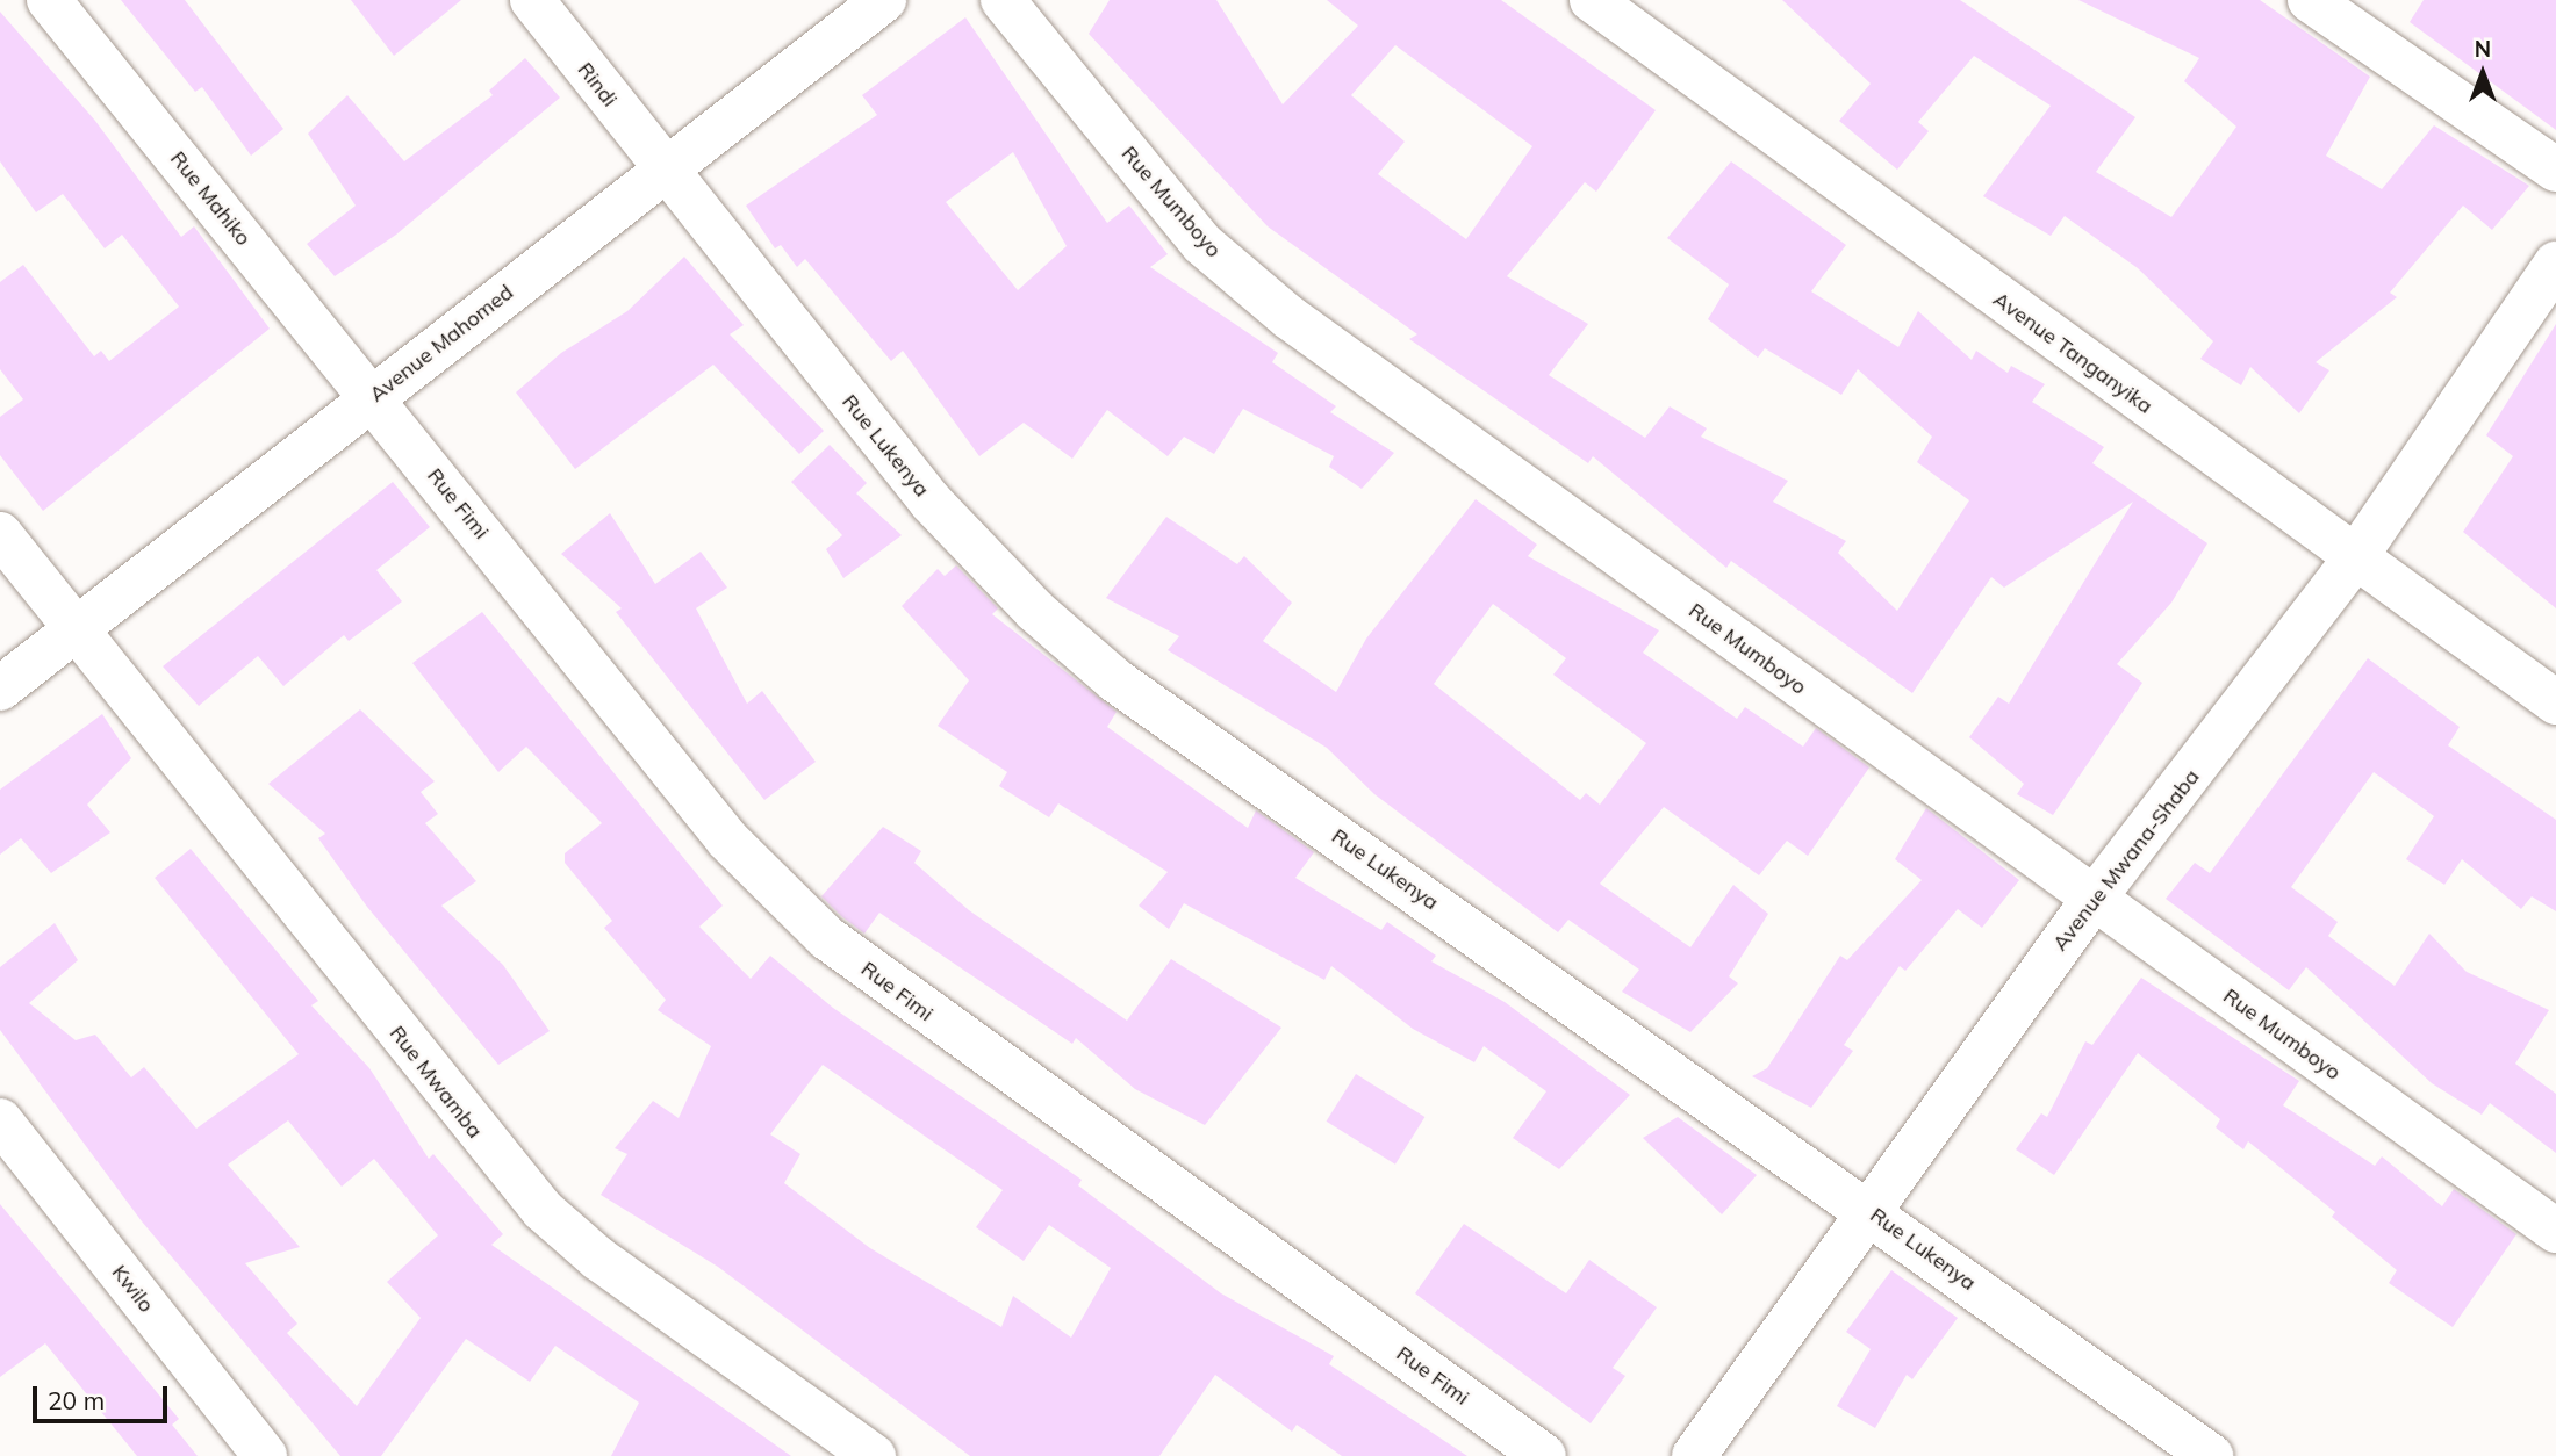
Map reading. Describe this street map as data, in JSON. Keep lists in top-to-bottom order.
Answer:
{
  "streets": {
    "street": [
      "Rindi",
      "Rue Mahiko",
      "Rue Mumboyo",
      "Avenue Mahomed",
      "Avenue Tanganyika",
      "Rue Lukenya",
      "Rue Fimi",
      "Avenue Mwana-Shaba",
      "Rue Mwamba",
      "Kwilo"
    ]
  },
  "crossings": [
    ["Rindi", "Avenue Mahomed"],
    ["Rindi", "Rue Lukenya"],
    ["Rue Mahiko", "Avenue Mahomed"],
    ["Rue Mahiko", "Rue Fimi"],
    ["Rue Mumboyo", "Avenue Mwana-Shaba"],
    ["Avenue Mahomed", "Rue Lukenya"],
    ["Avenue Mahomed", "Rue Fimi"],
    ["Avenue Mahomed", "Rue Mwamba"],
    ["Avenue Tanganyika", "Avenue Mwana-Shaba"],
    ["Rue Lukenya", "Avenue Mwana-Shaba"]
  ],
  "scale_bar": "20 m",
  "north": "top"
}
